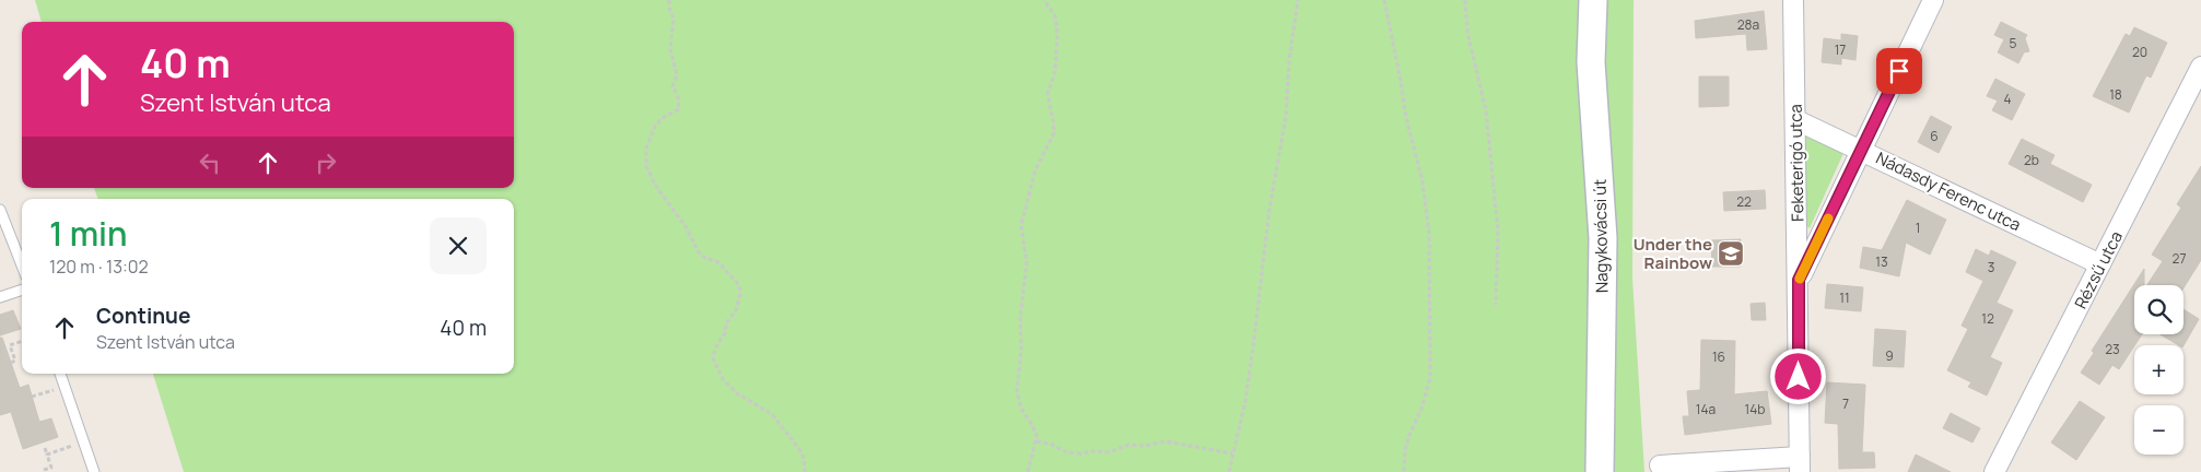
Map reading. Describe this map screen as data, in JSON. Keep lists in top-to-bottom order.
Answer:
{
  "streets": {
    "street": [
      "Feketerigó utca",
      "Nádasdy Ferenc utca",
      "Nagykovácsi út",
      "Rézsű utca"
    ]
  },
  "crossings": [
    ["Feketerigó utca", "Nádasdy Ferenc utca"],
    ["Nádasdy Ferenc utca", "Rézsű utca"]
  ],
  "places": {
    "school or university": ["Under the Rainbow"]
  },
  "house_numbers": [
    "28a",
    "5",
    "17",
    "20",
    "18",
    "4",
    "6",
    "2b",
    "22",
    "1",
    "27",
    "13",
    "3",
    "11",
    "12",
    "23",
    "9",
    "16",
    "7",
    "14a",
    "14b"
  ],
  "page": {
    "turn": ["40 m", "Szent István utca"],
    "heading": ["1 min", "120 m · 13:02"],
    "map_buttons": ["+", "−"],
    "list": [
      {
        "name": "Continue",
        "note": "Szent István utca",
        "value": "40 m"
      }
    ]
  }
}
